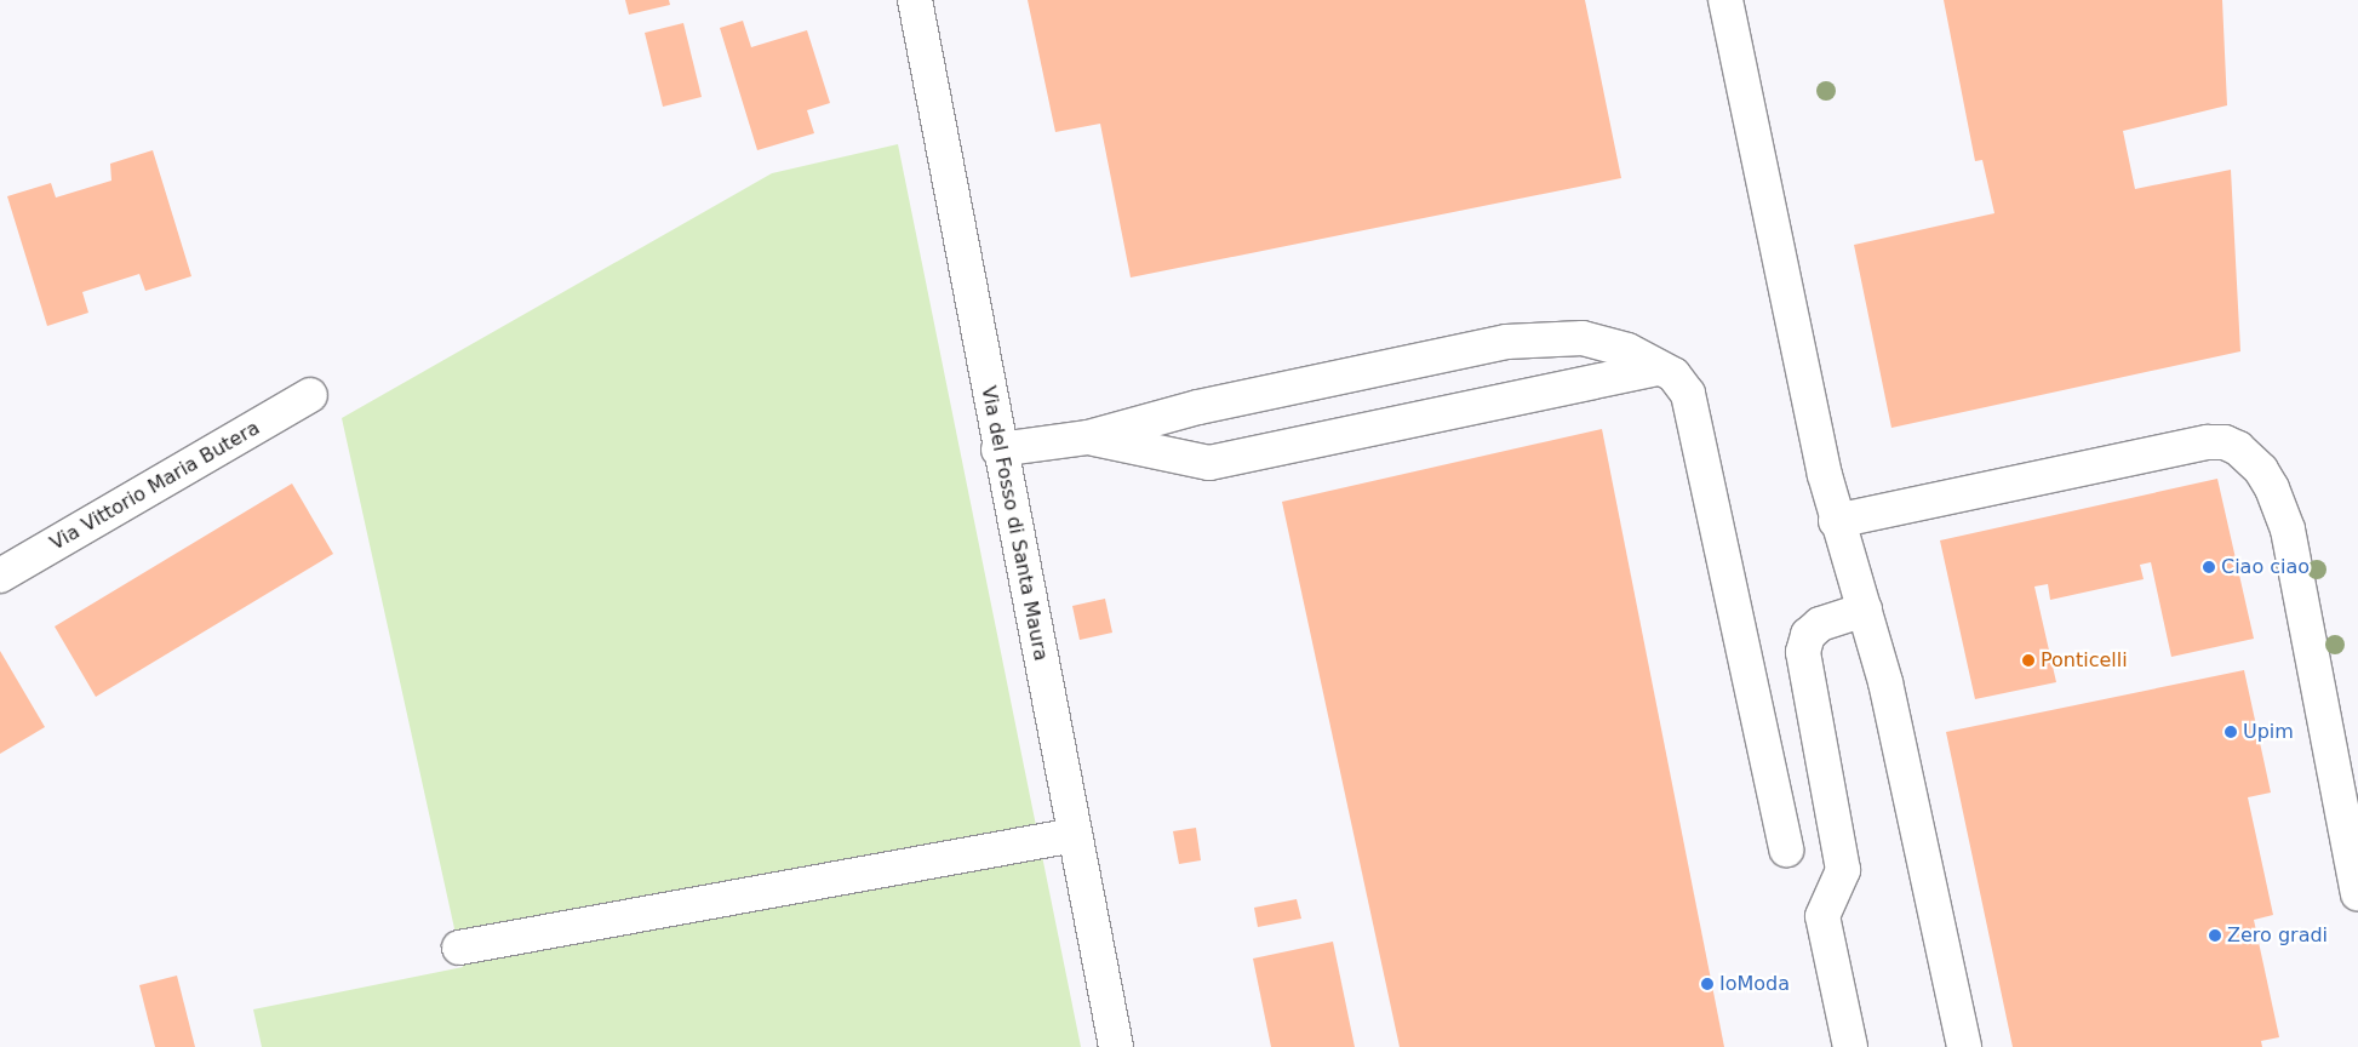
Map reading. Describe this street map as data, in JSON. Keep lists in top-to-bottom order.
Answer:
{
  "streets": {
    "street": ["Via Vittorio Maria Butera", "Via del Fosso di Santa Maura"]
  },
  "places": [
    "Ciao ciao",
    "Ponticelli",
    "Upim",
    "Zero gradi",
    "IoModa"
  ]
}
